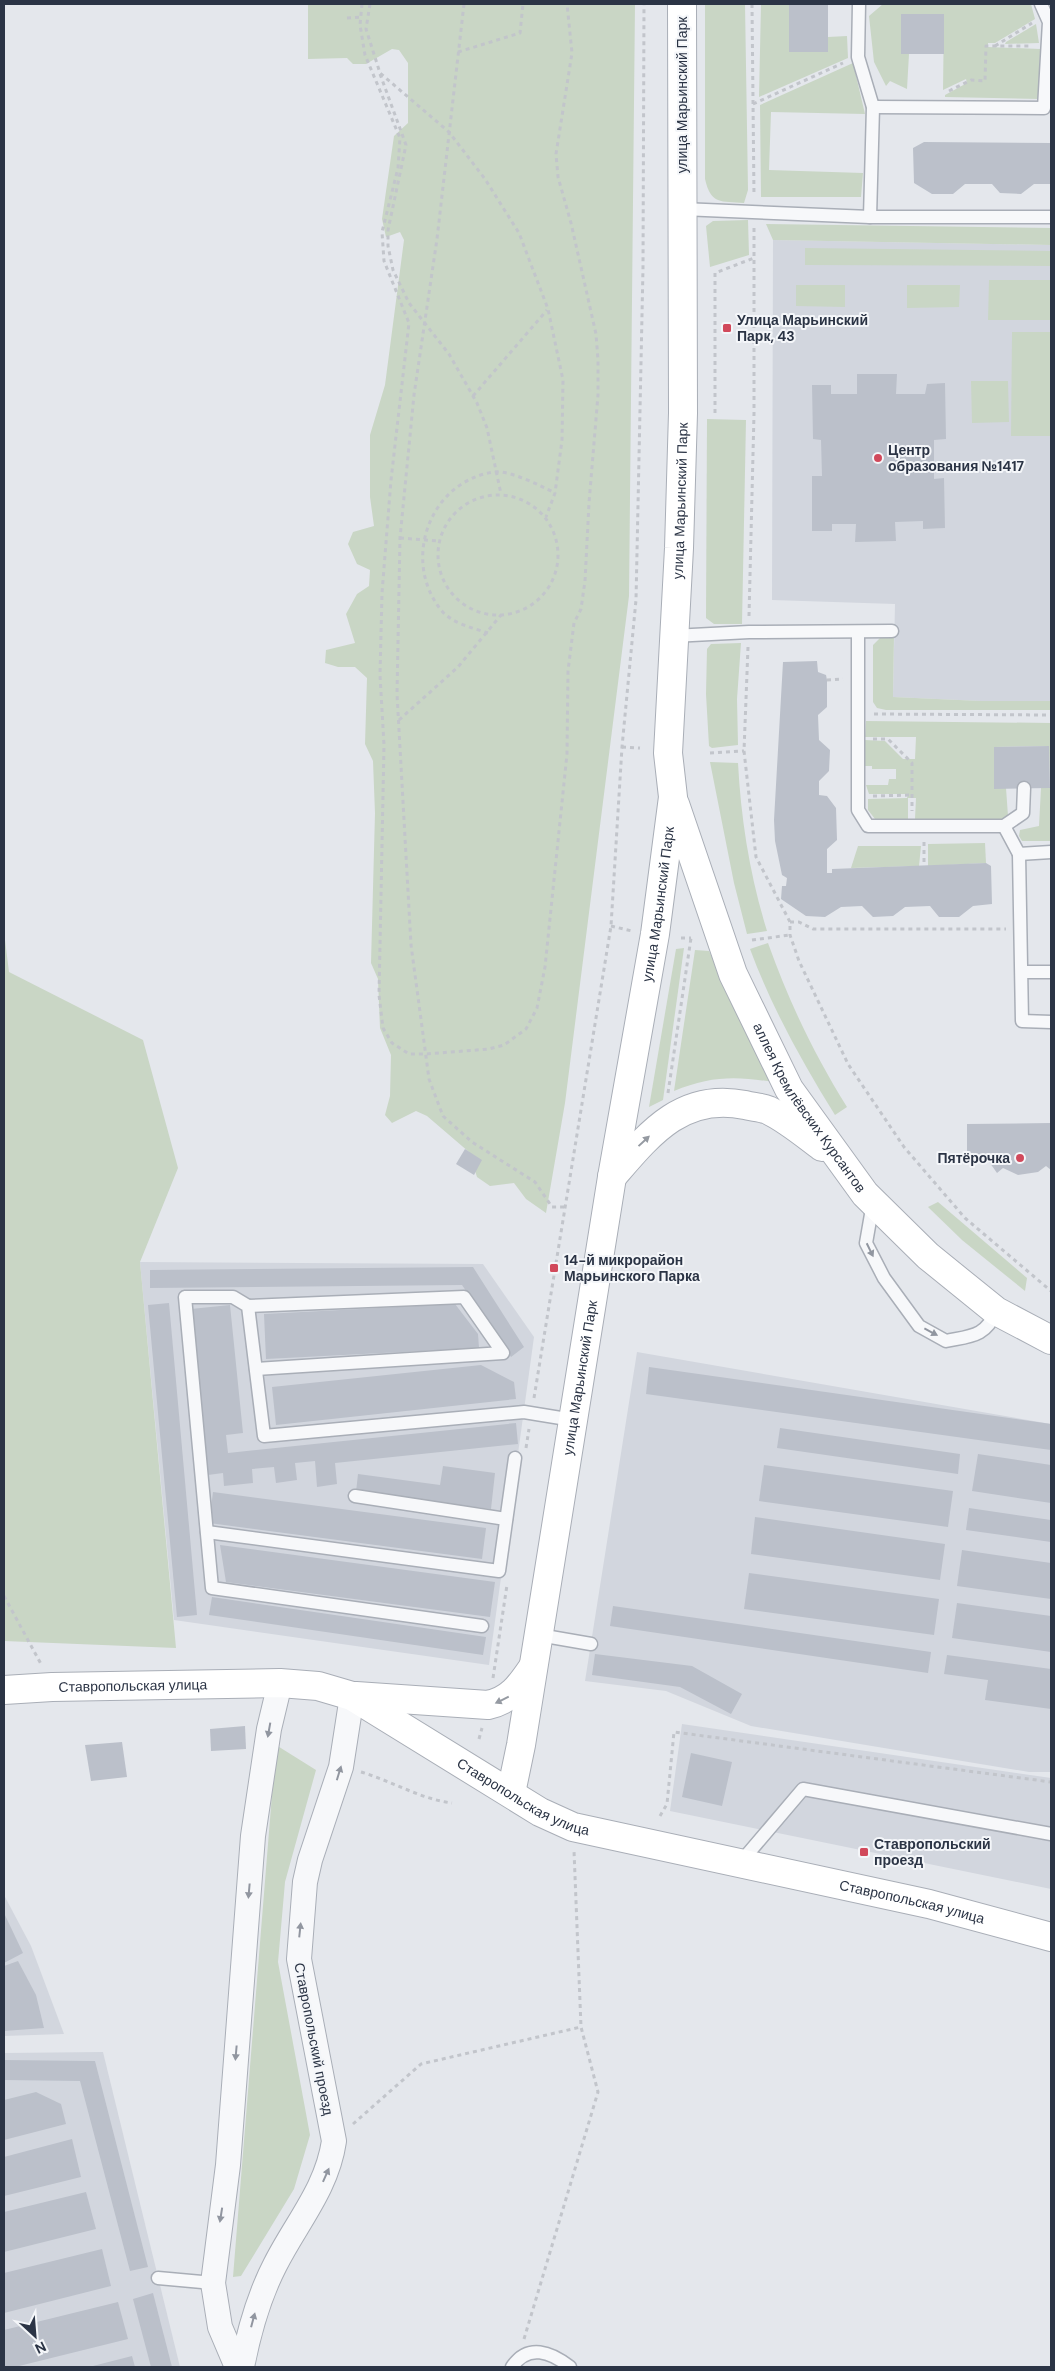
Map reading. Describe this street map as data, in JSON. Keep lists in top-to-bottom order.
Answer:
{
  "streets": {
    "street": [
      "улица Марьинский Парк",
      "аллея Кремлёвских Курсантов",
      "Ставропольская улица",
      "Ставропольский проезд"
    ]
  },
  "crossings": [
    ["улица Марьинский Парк", "аллея Кремлёвских Курсантов"],
    ["улица Марьинский Парк", "Ставропольская улица"],
    ["Ставропольская улица", "Ставропольский проезд"]
  ],
  "places": {
    "transit": ["Улица Марьинский Парк, 43", "14-й микрорайон Марьинского Парка", "Ставропольский проезд"],
    "other": ["Центр образования №1417", "Пятёрочка"]
  },
  "north": "bottom right"
}
